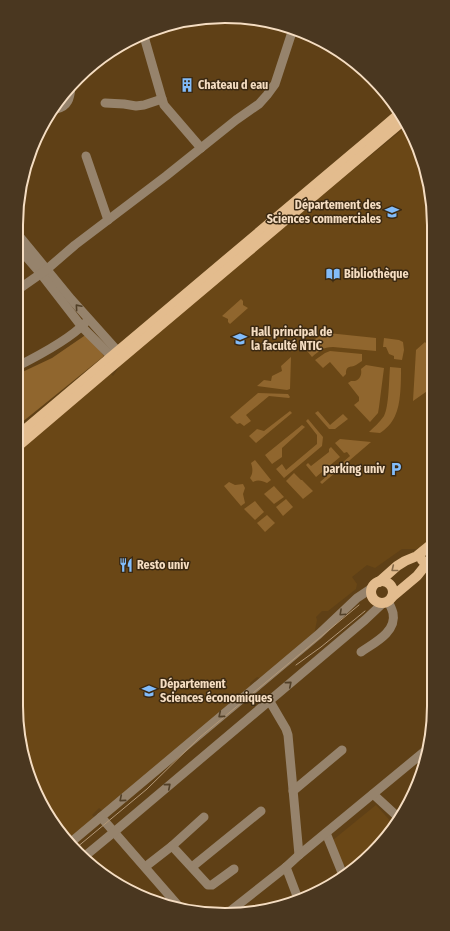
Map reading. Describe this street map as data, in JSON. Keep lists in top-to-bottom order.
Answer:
{
  "places": {
    "building": ["Chateau d eau"],
    "school or university": ["Département des Sciences commerciales", "Hall principal de la faculté NTIC", "Département Sciences économiques"],
    "library": ["Bibliothèque"],
    "parking": ["parking univ"],
    "restaurant": ["Resto univ"]
  }
}
